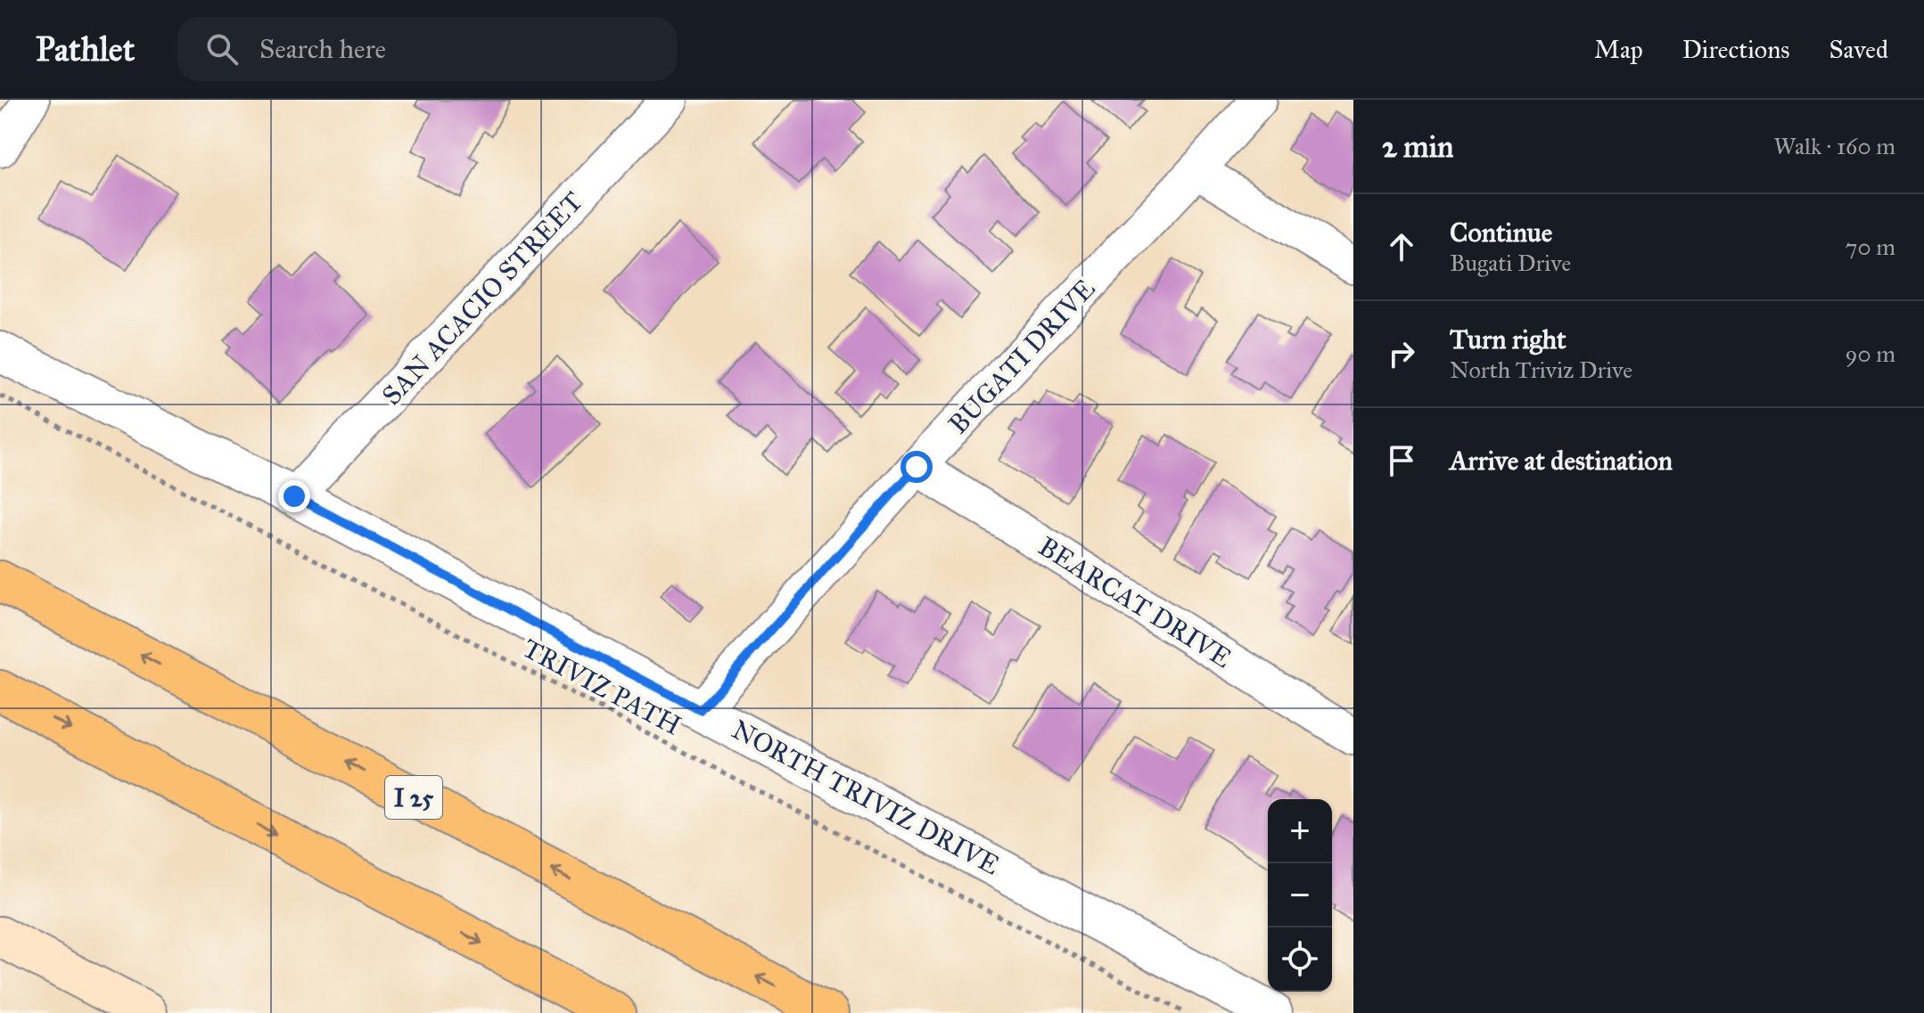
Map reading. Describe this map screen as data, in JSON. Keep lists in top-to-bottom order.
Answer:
{
  "streets": {
    "highway": ["I 25"],
    "street": [
      "SAN ACACIO STREET",
      "BUGATI DRIVE",
      "BEARCAT DRIVE",
      "NORTH TRIVIZ DRIVE"
    ],
    "path": ["TRIVIZ PATH"]
  },
  "crossings": [
    ["SAN ACACIO STREET", "NORTH TRIVIZ DRIVE"],
    ["BUGATI DRIVE", "BEARCAT DRIVE"],
    ["BUGATI DRIVE", "NORTH TRIVIZ DRIVE"]
  ],
  "page": {
    "header": "Pathlet",
    "search": "Search here",
    "nav": ["Map", "Directions", "Saved"],
    "heading": ["2 min", "Walk · 160 m"],
    "list": [
      ["Continue", "Bugati Drive", "70 m"],
      ["Turn right", "North Triviz Drive", "90 m"],
      "Arrive at destination"
    ],
    "map_buttons": ["+", "−"]
  }
}
